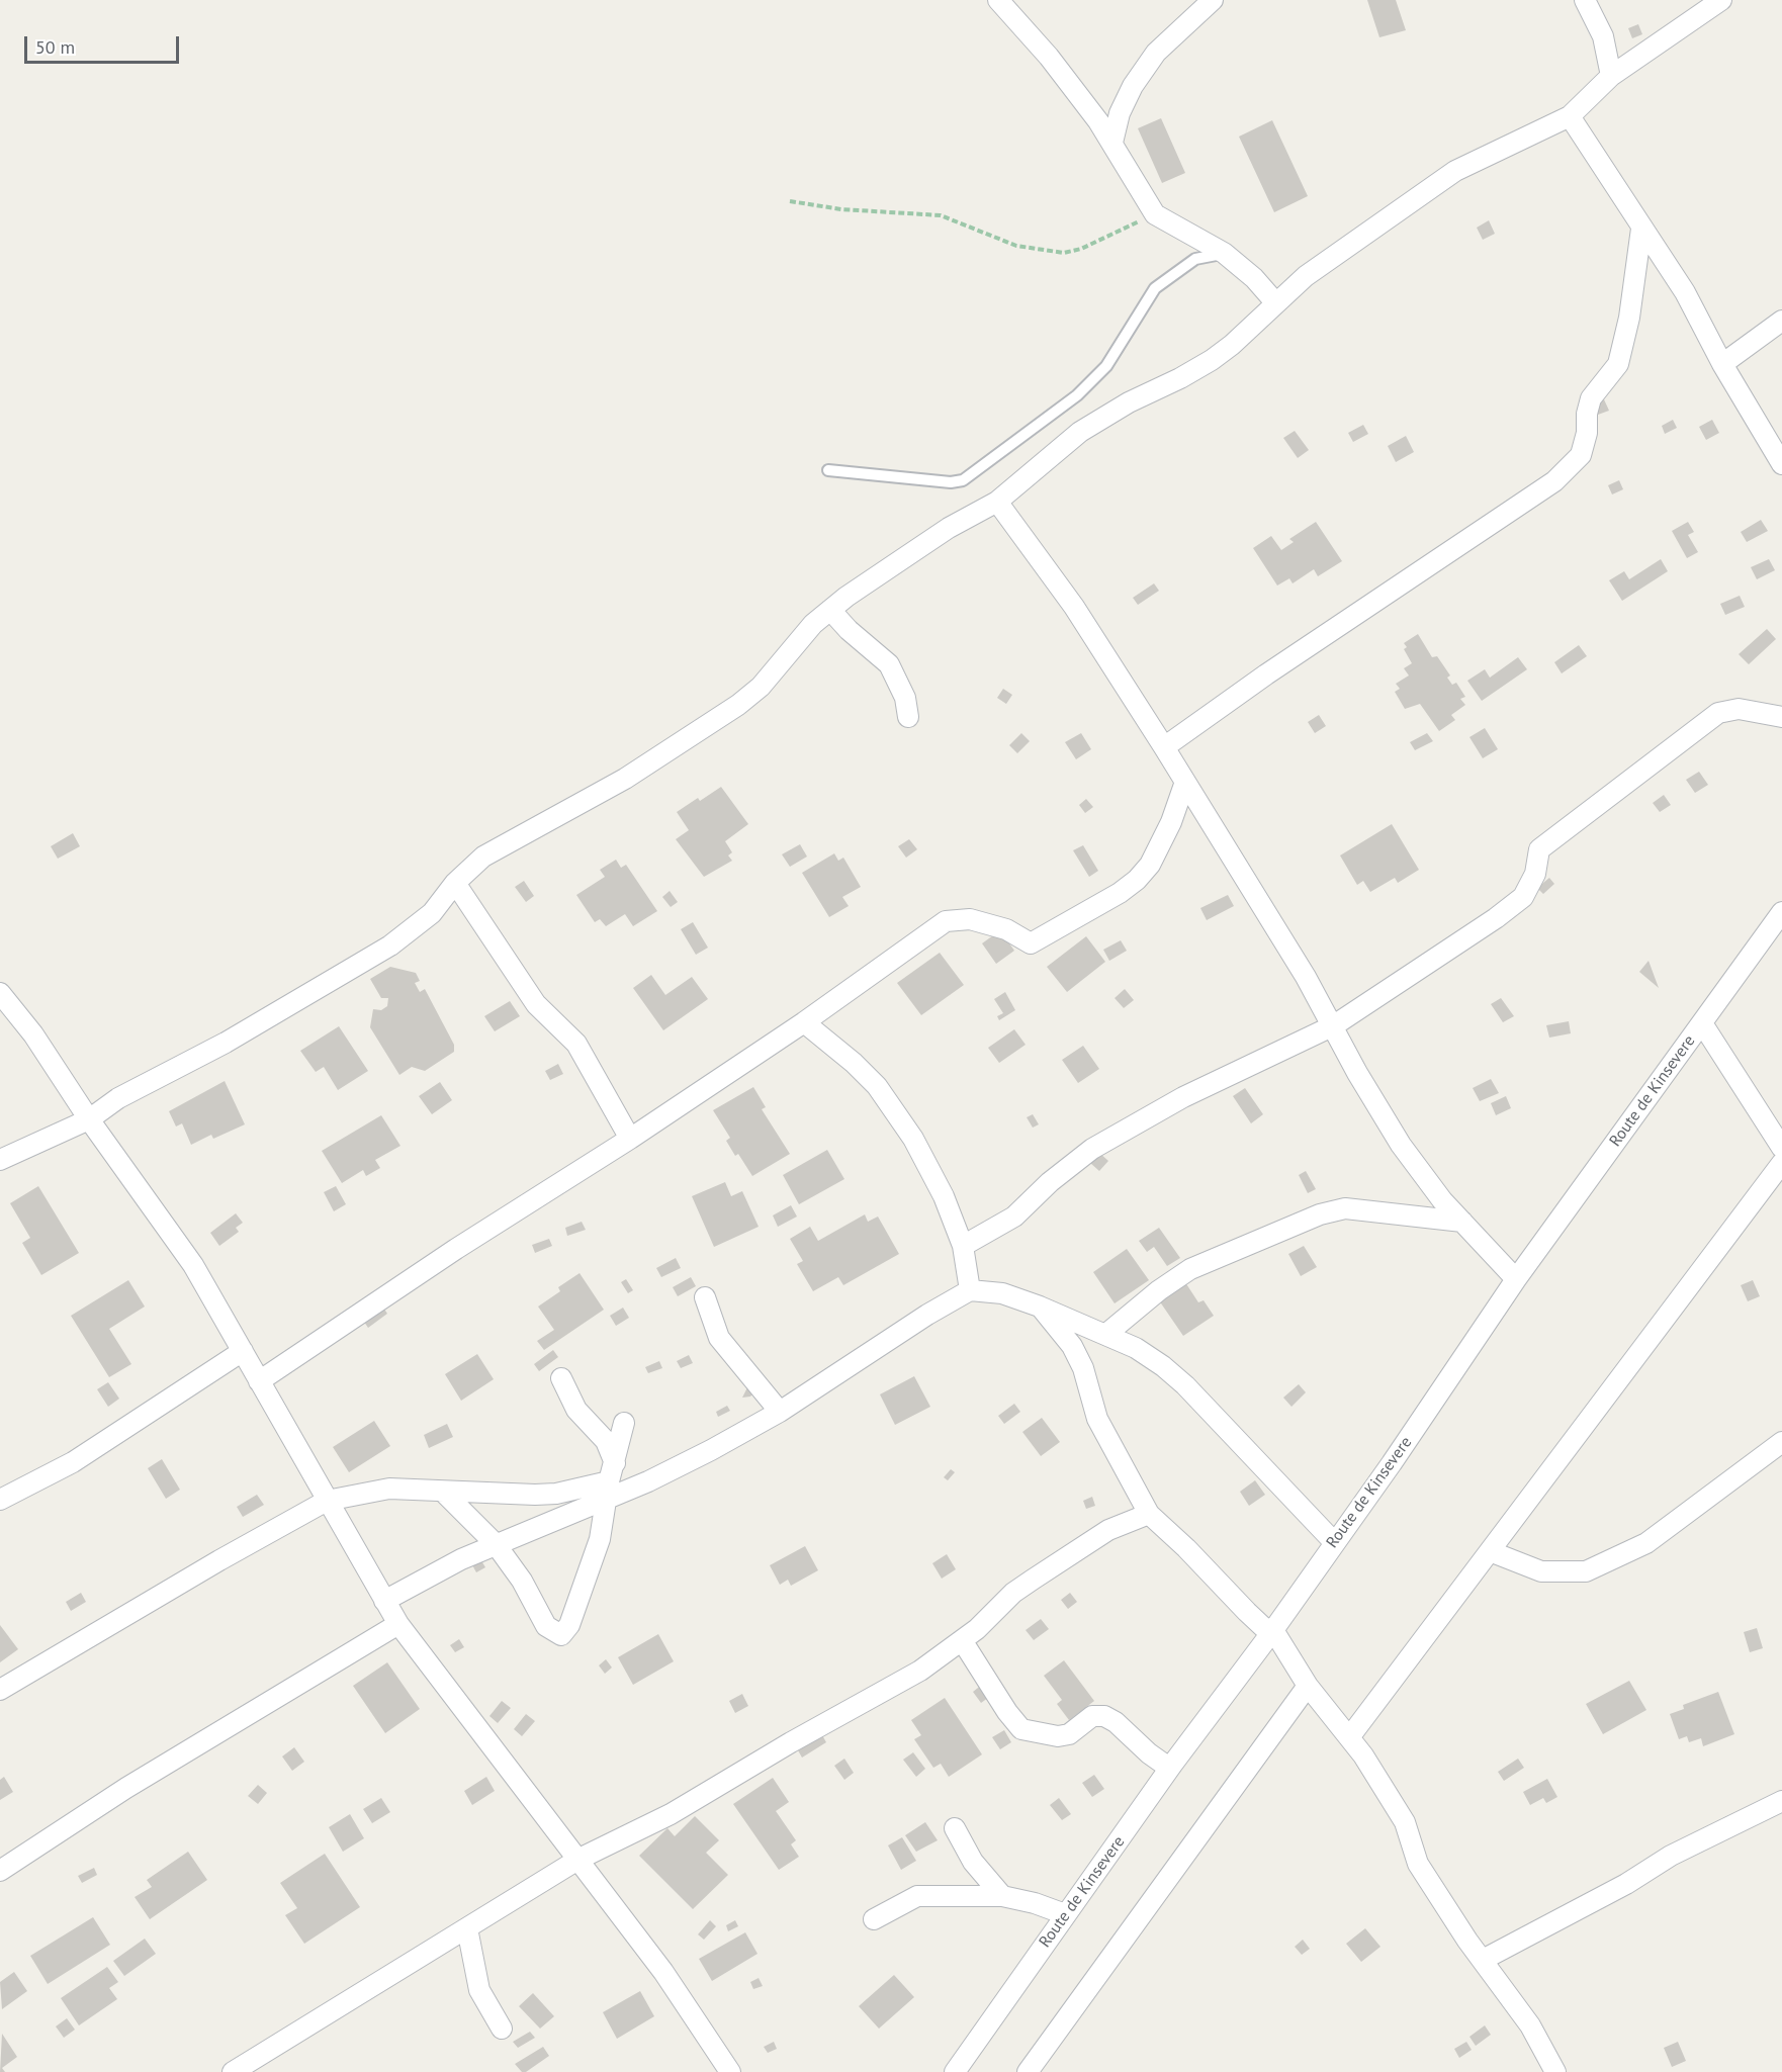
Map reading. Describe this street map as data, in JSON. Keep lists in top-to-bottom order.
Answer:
{
  "streets": {
    "street": ["Route de Kinsevere"]
  },
  "scale_bar": "50 m"
}
